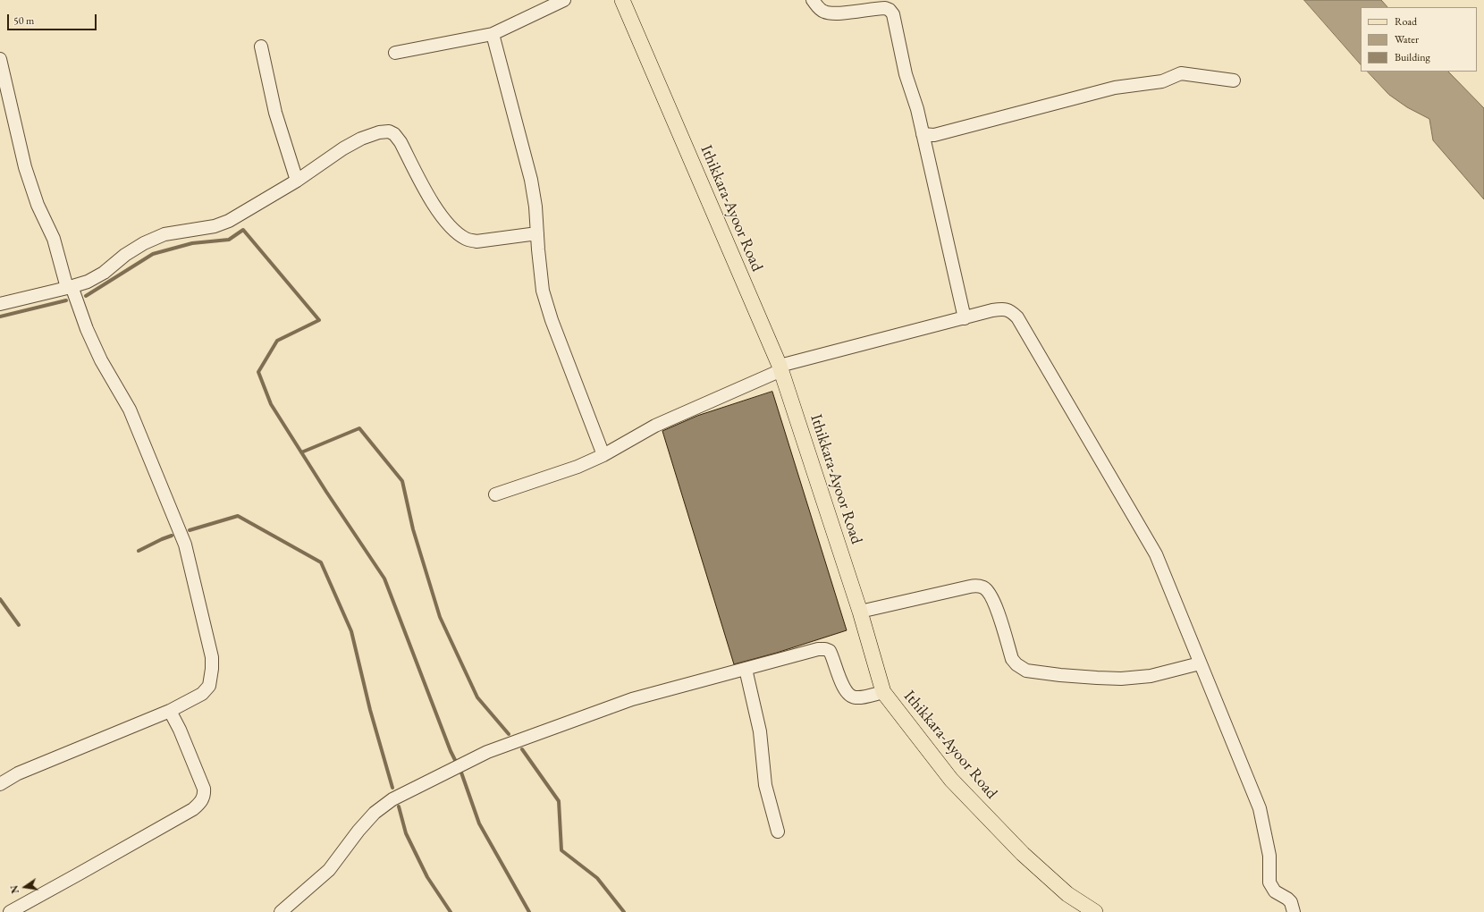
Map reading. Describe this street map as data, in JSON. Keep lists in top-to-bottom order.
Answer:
{
  "streets": {
    "main road": ["Ithikkara-Ayoor Road"]
  },
  "legend": ["Road", "Water", "Building"],
  "scale_bar": "50 m",
  "north": "left"
}
